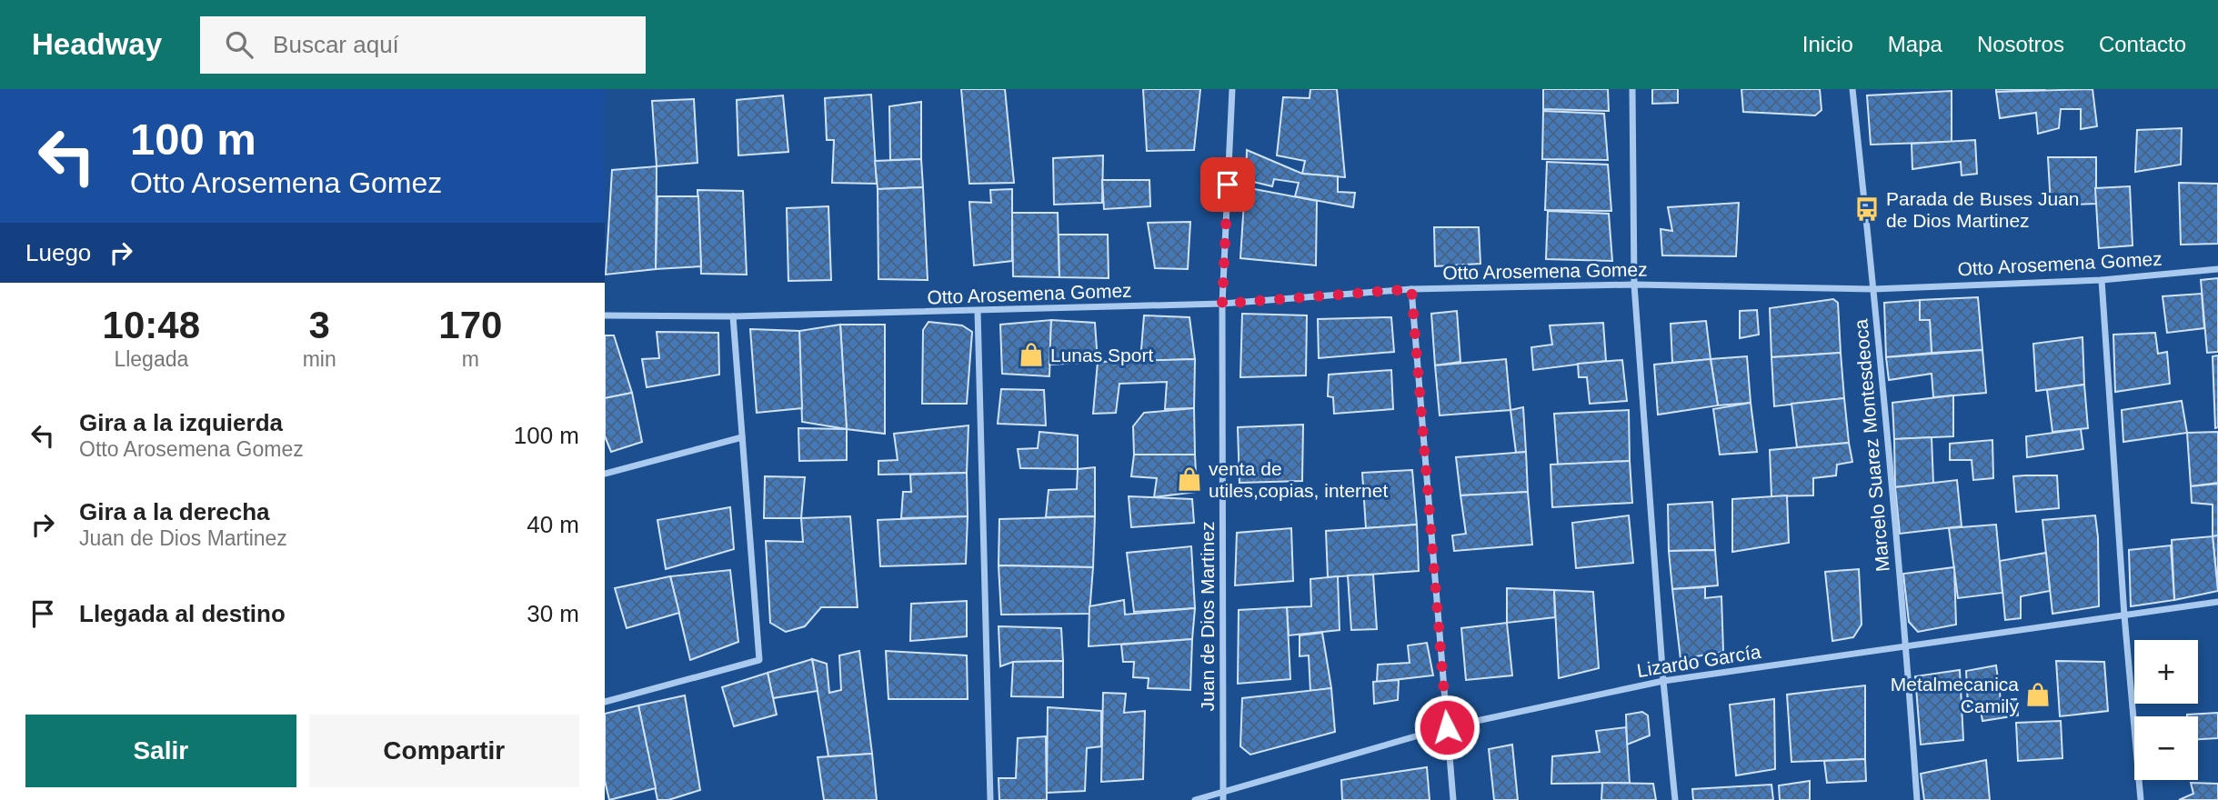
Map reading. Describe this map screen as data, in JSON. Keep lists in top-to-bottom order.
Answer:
{
  "streets": {
    "street": [
      "Otto Arosemena Gomez",
      "Marcelo Suarez Montesdeoca",
      "Juan de Dios Martinez",
      "Lizardo García"
    ]
  },
  "crossings": [
    ["Otto Arosemena Gomez", "Marcelo Suarez Montesdeoca"],
    ["Otto Arosemena Gomez", "Juan de Dios Martinez"],
    ["Marcelo Suarez Montesdeoca", "Lizardo García"],
    ["Juan de Dios Martinez", "Lizardo García"]
  ],
  "places": {
    "bus stop": ["Parada de Buses Juan de Dios Martinez"],
    "shop": ["Lunas Sport", "venta de utiles,copias, internet", "Metalmecanica Camily"]
  },
  "page": {
    "header": "Headway",
    "search": "Buscar aquí",
    "nav": [
      "Inicio",
      "Mapa",
      "Nosotros",
      "Contacto"
    ],
    "turn": ["100 m", "Otto Arosemena Gomez"],
    "then": "Luego",
    "eta": [
      "10:48",
      "Llegada",
      "3",
      "min",
      "170",
      "m"
    ],
    "list": [
      {
        "name": "Gira a la izquierda",
        "note": "Otto Arosemena Gomez",
        "value": "100 m"
      },
      {
        "name": "Gira a la derecha",
        "note": "Juan de Dios Martinez",
        "value": "40 m"
      },
      {
        "name": "Llegada al destino",
        "value": "30 m"
      }
    ],
    "map_buttons": ["+", "−"],
    "buttons": ["Salir", "Compartir"]
  }
}
